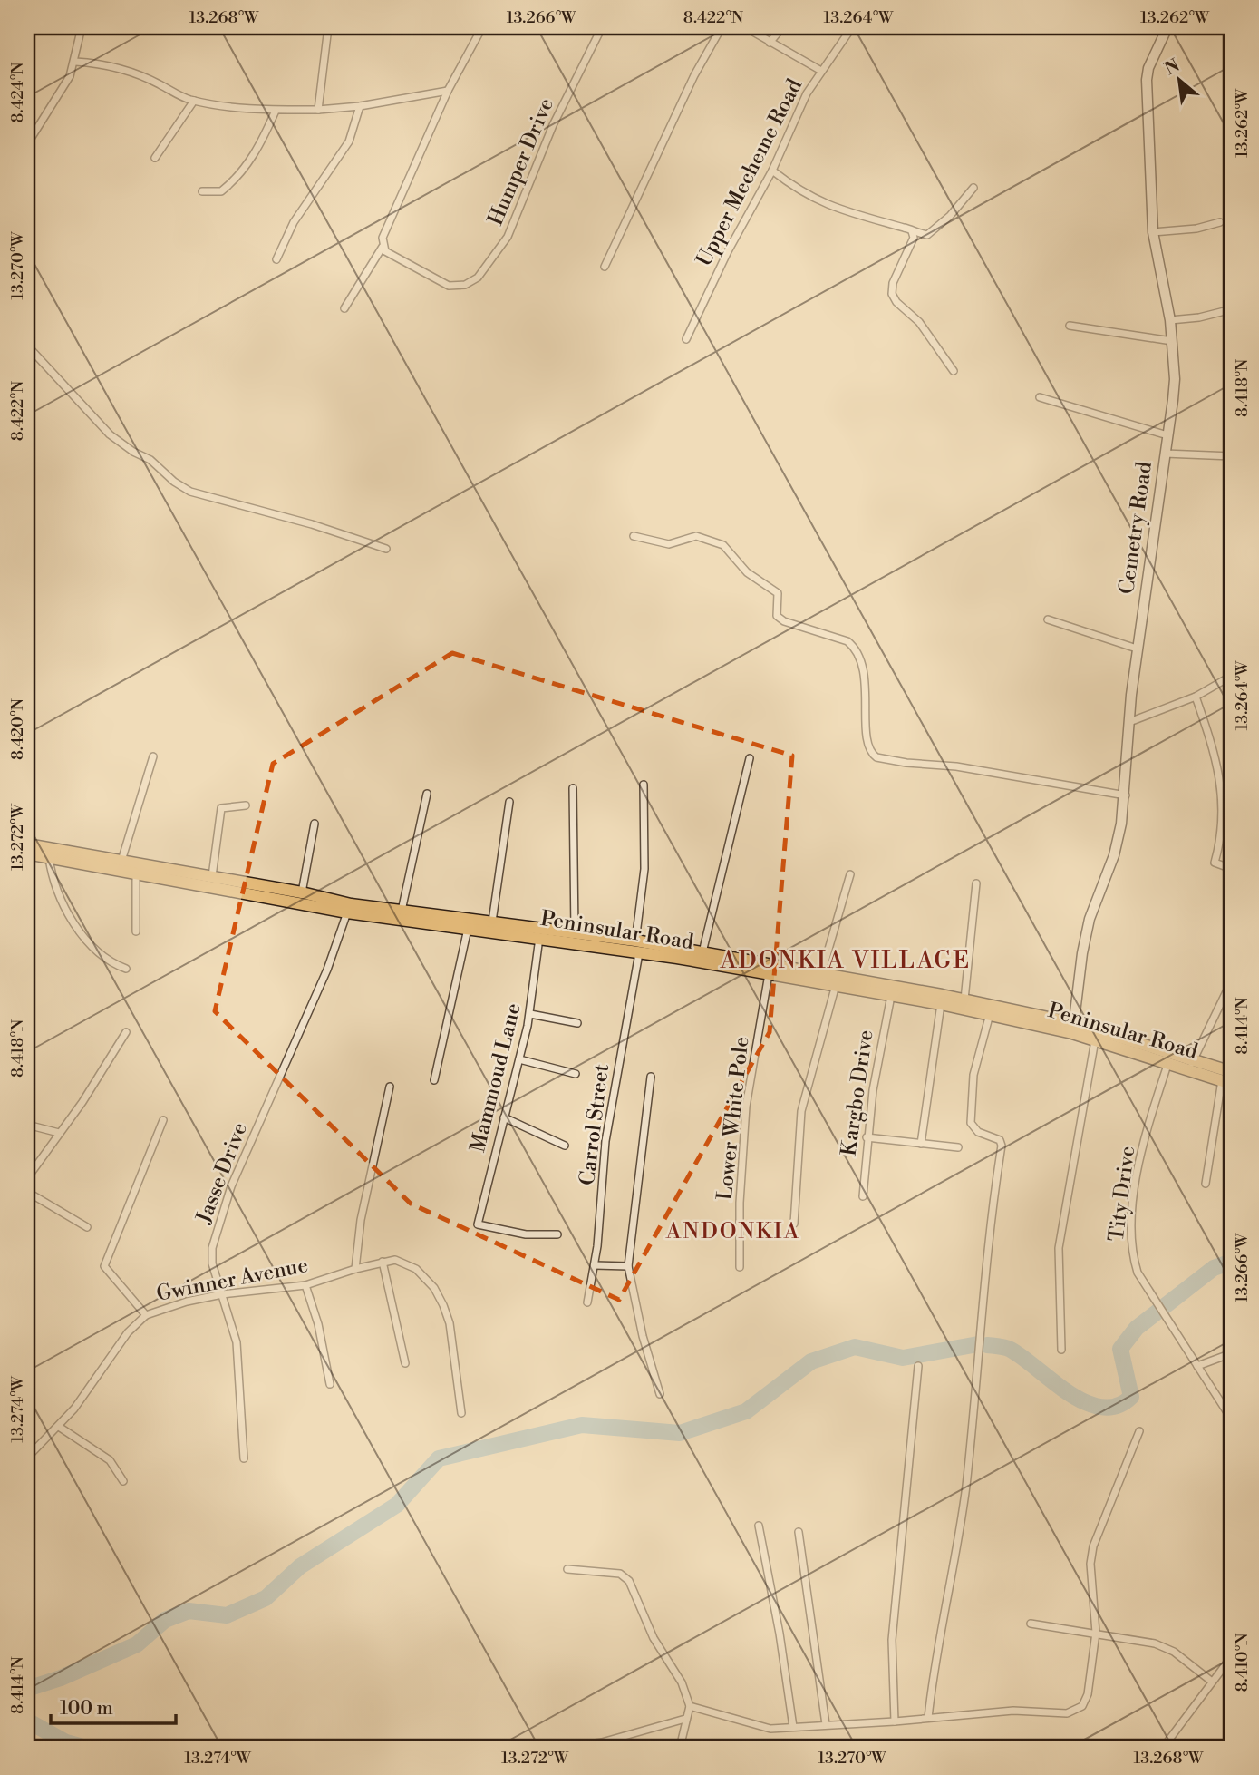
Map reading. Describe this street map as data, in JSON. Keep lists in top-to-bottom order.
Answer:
{
  "streets": {
    "main road": ["Peninsular Road"],
    "street": [
      "Humper Drive",
      "Upper Mecheme Road",
      "Cemetry Road",
      "Mammoud Lane",
      "Kargbo Drive",
      "Lower White Pole",
      "Carrol Street",
      "Jasse Drive",
      "Tity Drive",
      "Gwinner Avenue"
    ]
  },
  "crossings": [
    ["Cemetry Road", "Peninsular Road"],
    ["Peninsular Road", "Mammoud Lane"],
    ["Peninsular Road", "Kargbo Drive"],
    ["Peninsular Road", "Lower White Pole"],
    ["Peninsular Road", "Carrol Street"],
    ["Peninsular Road", "Jasse Drive"],
    ["Peninsular Road", "Tity Drive"],
    ["Jasse Drive", "Gwinner Avenue"]
  ],
  "districts": ["ADONKIA VILLAGE", "ANDONKIA"],
  "scale_bar": "100 m",
  "north": "top left",
  "coordinates": [
    "13.268°W",
    "13.266°W",
    "8.422°N",
    "13.264°W",
    "13.262°W",
    "8.424°N",
    "13.270°W",
    "8.418°N",
    "8.420°N",
    "13.272°W",
    "8.414°N",
    "13.274°W",
    "8.410°N"
  ]
}
